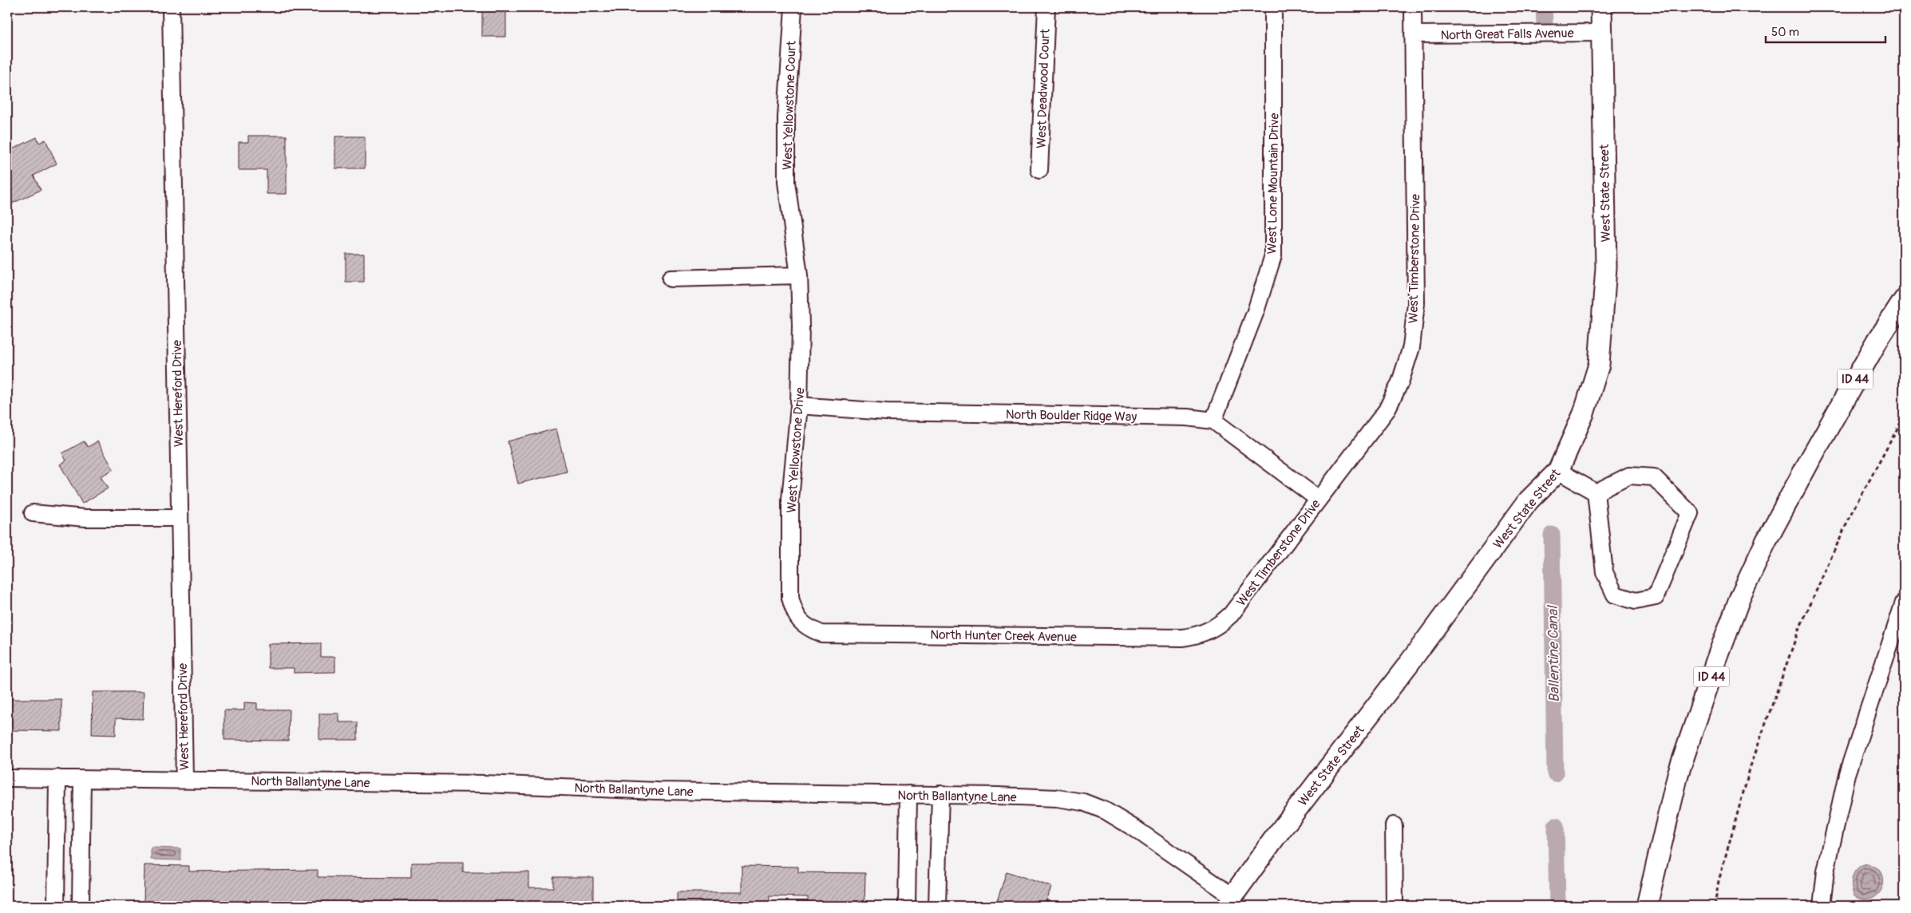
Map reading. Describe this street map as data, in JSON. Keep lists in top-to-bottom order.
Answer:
{
  "streets": {
    "main road": ["West State Street", "ID 44"],
    "street": [
      "North Great Falls Avenue",
      "West Deadwood Court",
      "West Yellowstone Court",
      "West Lone Mountain Drive",
      "West Timberstone Drive",
      "West Hereford Drive",
      "North Boulder Ridge Way",
      "West Yellowstone Drive",
      "North Hunter Creek Avenue",
      "North Ballantyne Lane"
    ]
  },
  "crossings": [
    ["North Great Falls Avenue", "West State Street"],
    ["North Great Falls Avenue", "West Timberstone Drive"],
    ["West Yellowstone Court", "West Yellowstone Drive"],
    ["West Lone Mountain Drive", "North Boulder Ridge Way"],
    ["West State Street", "North Ballantyne Lane"],
    ["West Timberstone Drive", "North Boulder Ridge Way"],
    ["West Timberstone Drive", "North Hunter Creek Avenue"],
    ["West Hereford Drive", "North Ballantyne Lane"],
    ["North Boulder Ridge Way", "West Yellowstone Drive"],
    ["West Yellowstone Drive", "North Hunter Creek Avenue"]
  ],
  "water": ["Ballentine Canal"],
  "scale_bar": "50 m"
}
